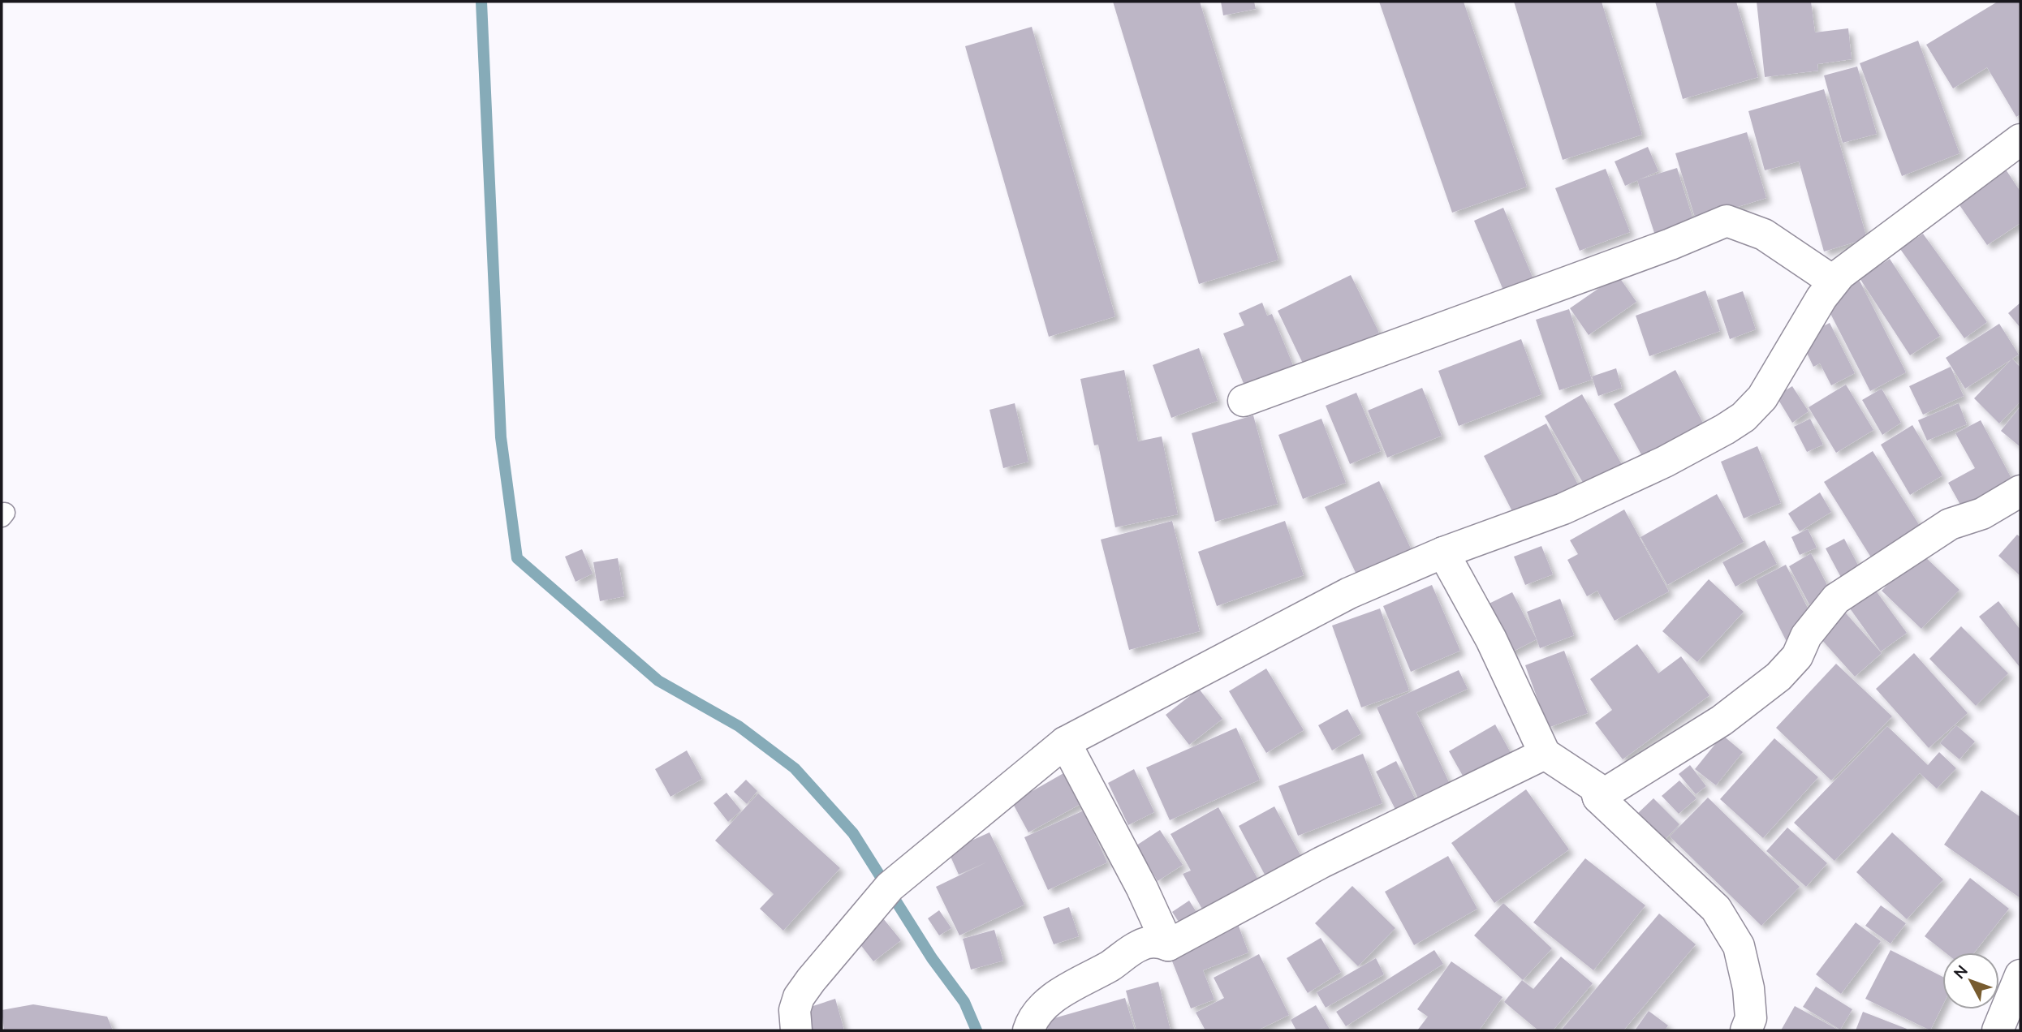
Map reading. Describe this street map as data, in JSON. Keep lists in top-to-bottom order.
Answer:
{
  "north": "top left"
}
